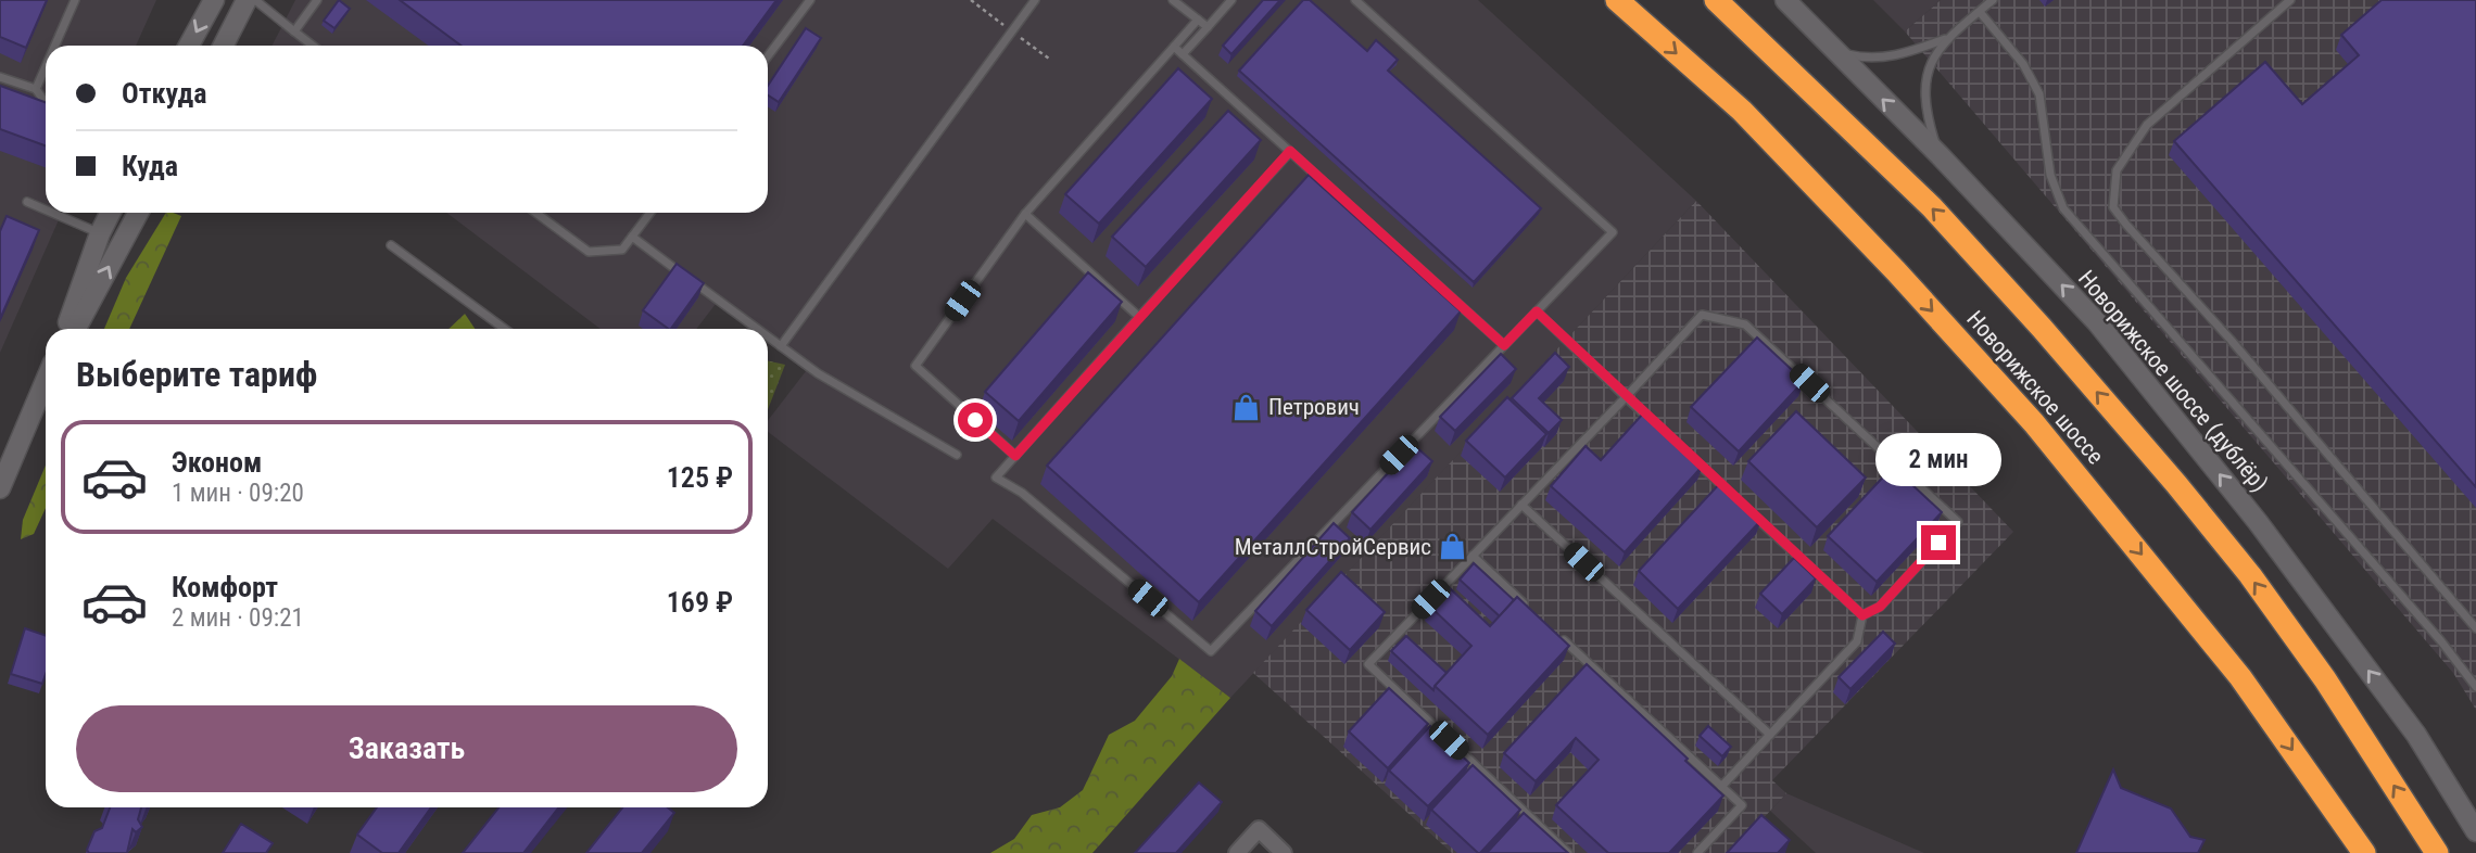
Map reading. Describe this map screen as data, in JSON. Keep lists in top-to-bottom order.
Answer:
{
  "streets": {
    "highway": ["Новорижское шоссе"],
    "street": ["Новорижское шоссе (дублёр)"]
  },
  "one_way": ["Новорижское шоссе (дублёр)"],
  "places": {
    "shop": ["Петрович", "МеталлСтройСервис"]
  },
  "page": {
    "banner": ["Откуда", "Куда"],
    "heading": "Выберите тариф",
    "list": [
      {
        "name": "Эконом",
        "note": "1 мин · 09:20",
        "value": "125 ₽"
      },
      {
        "name": "Комфорт",
        "note": "2 мин · 09:21",
        "value": "169 ₽"
      }
    ],
    "bubble": "2 мин",
    "buttons": "Заказать"
  }
}
